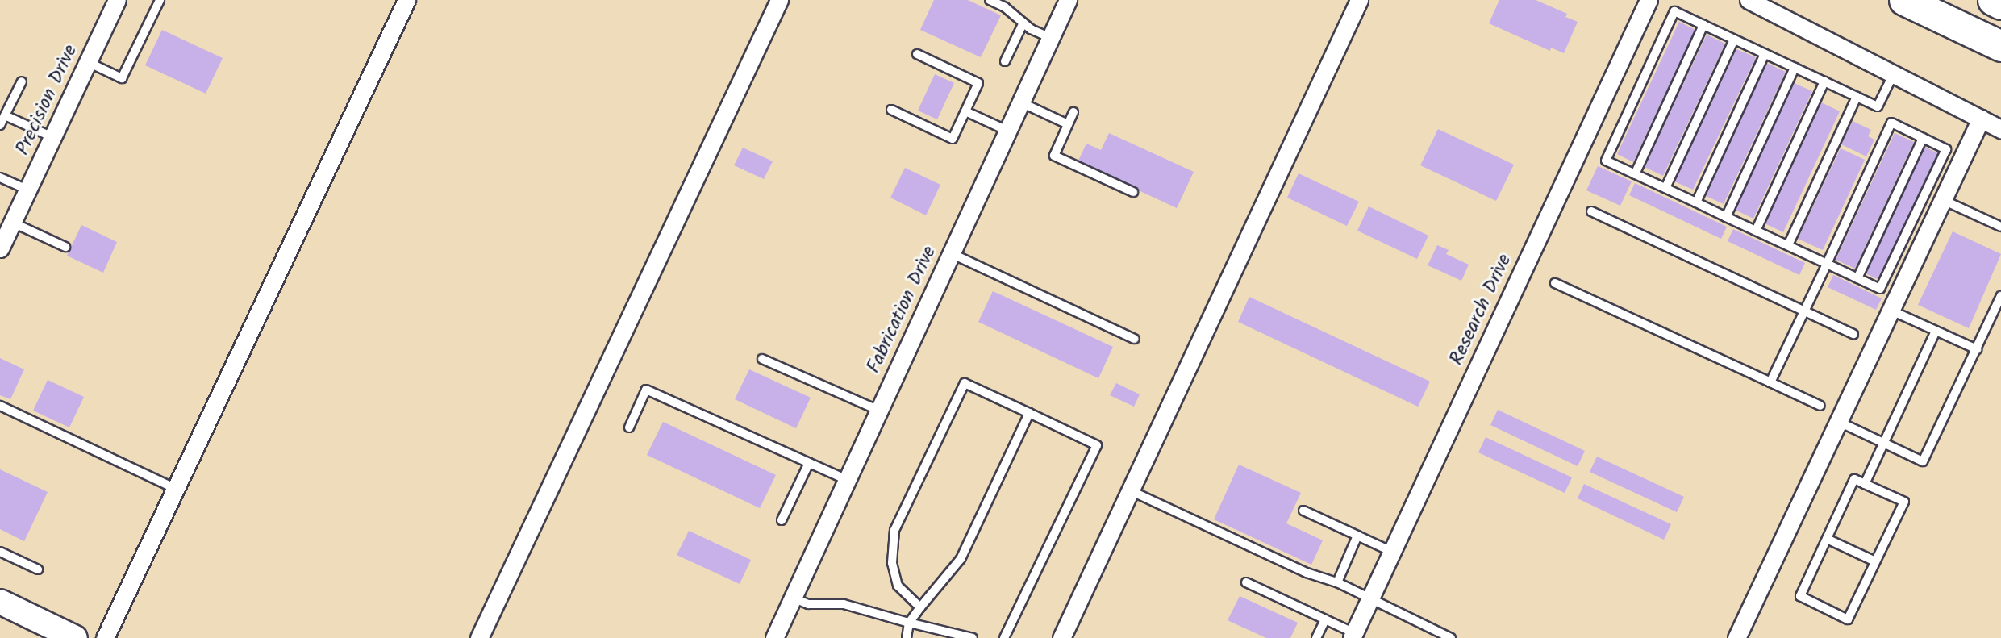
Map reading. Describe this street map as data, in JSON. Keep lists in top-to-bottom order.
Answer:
{
  "streets": {
    "street": ["Precision Drive", "Fabrication Drive", "Research Drive"]
  }
}
